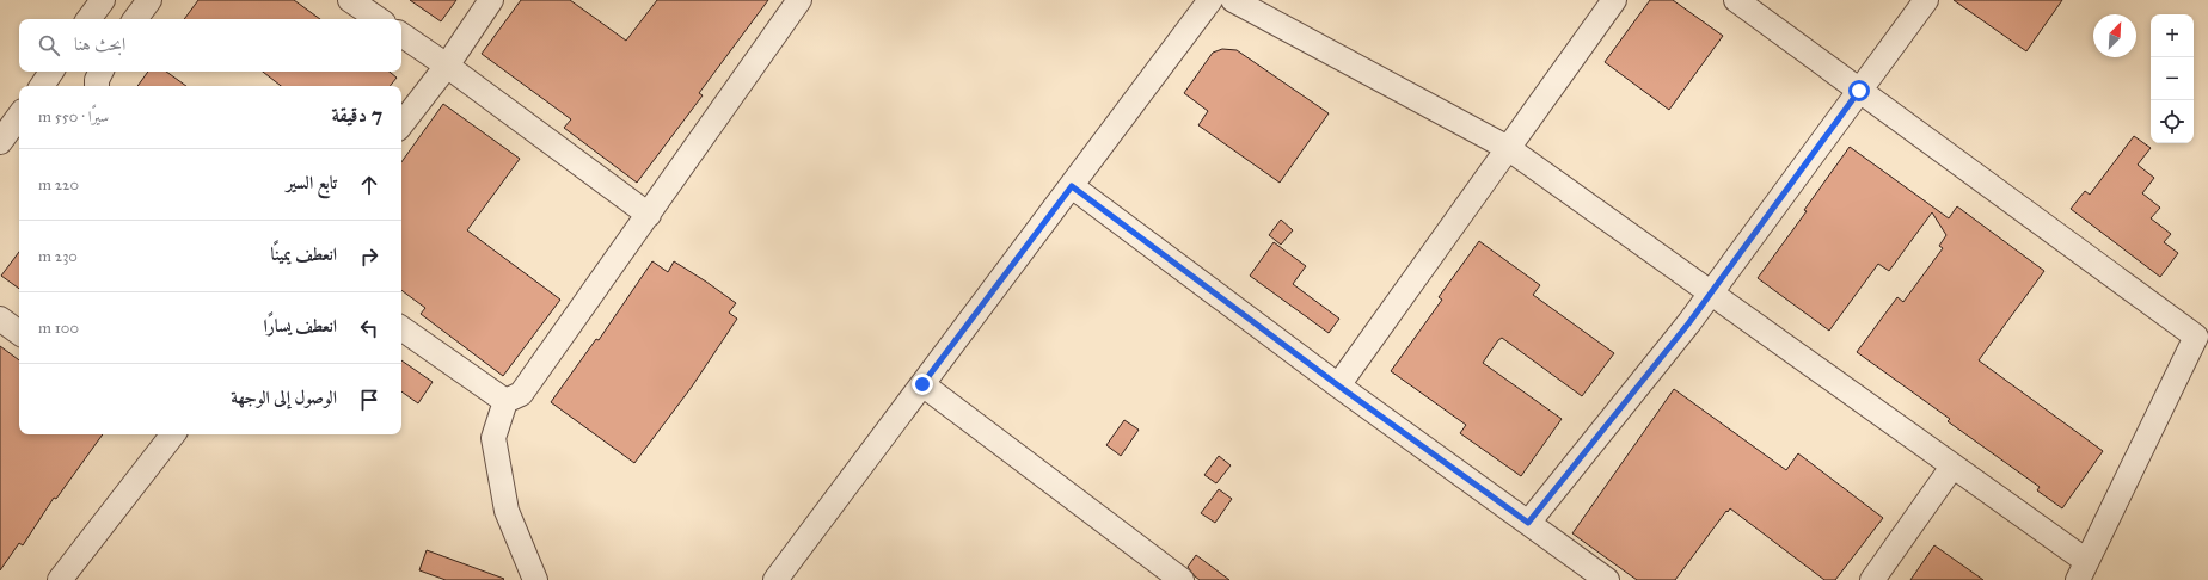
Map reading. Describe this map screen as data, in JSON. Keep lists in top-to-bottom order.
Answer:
{
  "north": "top right",
  "page": {
    "map_buttons": ["+", "−"],
    "search": "ابحث هنا",
    "heading": ["7 دقيقة", "سيرًا · 550 m"],
    "list": [
      ["تابع السير", "220 m"],
      ["انعطف يمينًا", "230 m"],
      ["انعطف يسارًا", "100 m"],
      "الوصول إلى الوجهة"
    ]
  }
}
